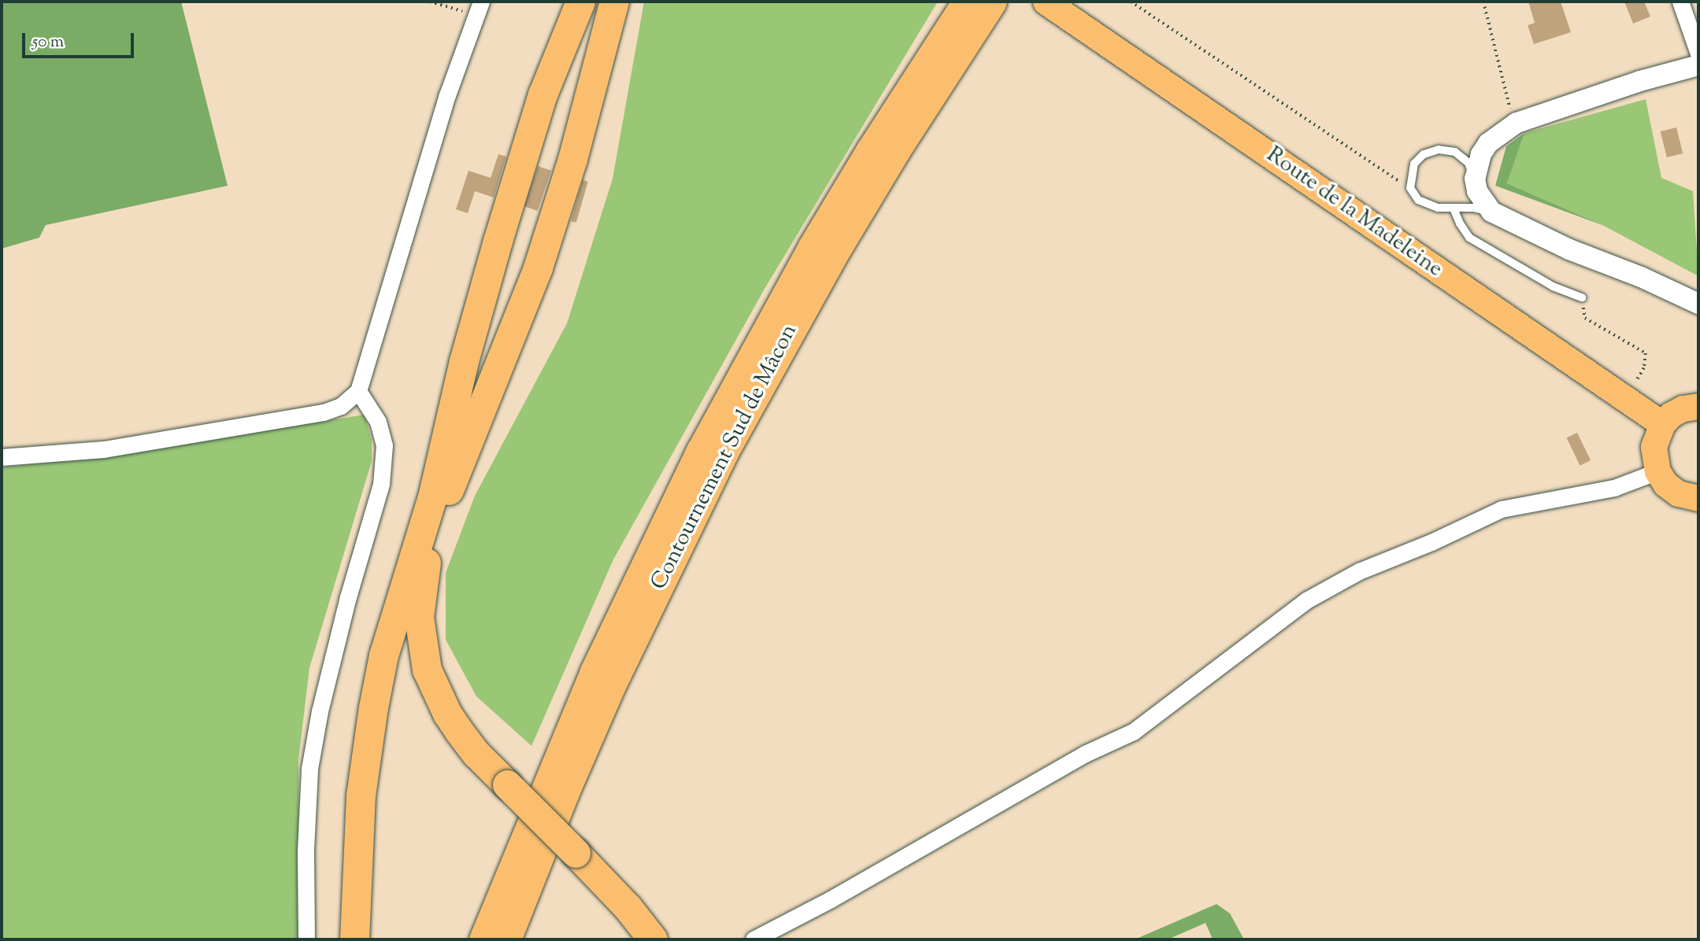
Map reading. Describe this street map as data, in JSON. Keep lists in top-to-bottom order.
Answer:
{
  "streets": {
    "highway": ["Contournement Sud de Mâcon"],
    "main road": ["Route de la Madeleine"]
  },
  "scale_bar": "50 m"
}
